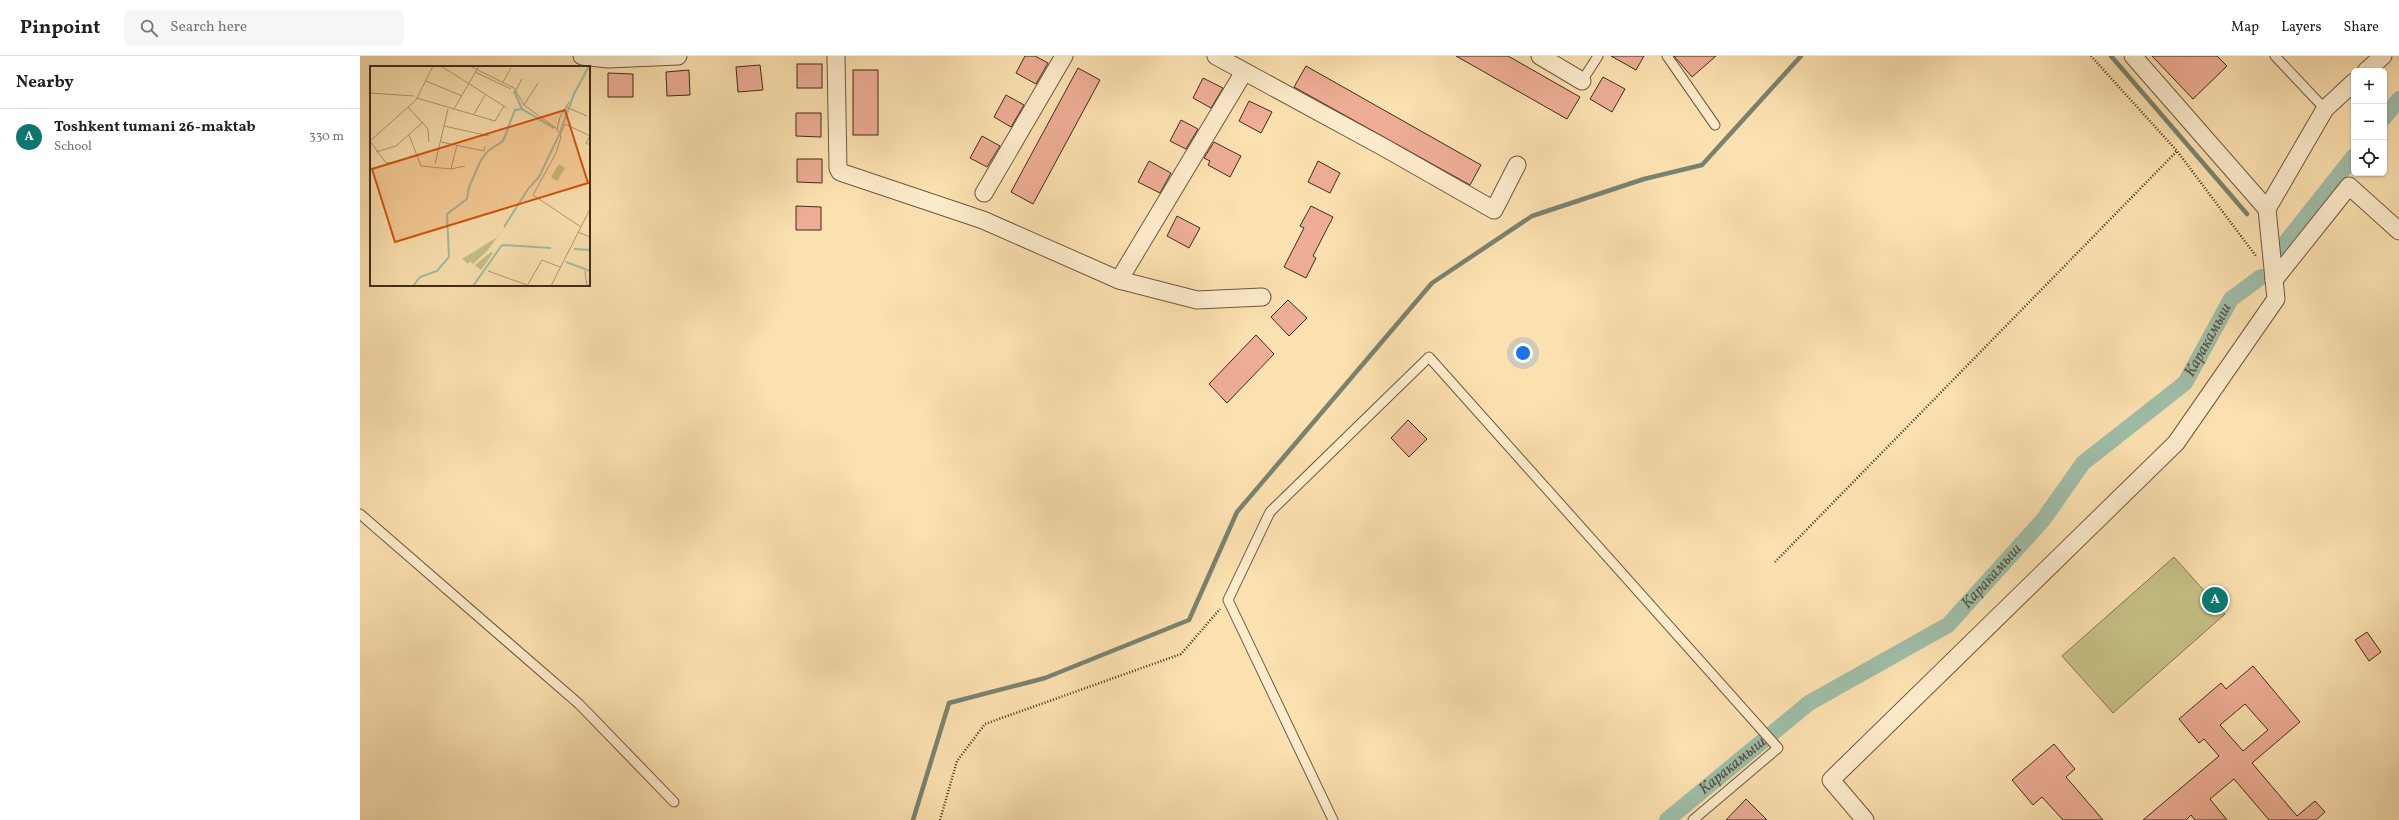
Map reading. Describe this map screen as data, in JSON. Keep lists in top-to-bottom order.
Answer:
{
  "water": ["Каракамыш"],
  "page": {
    "header": "Pinpoint",
    "search": "Search here",
    "nav": ["Map", "Layers", "Share"],
    "heading": "Nearby",
    "map_buttons": ["+", "−"],
    "list": [
      {
        "mark": "A",
        "name": "Toshkent tumani 26-maktab",
        "note": "School",
        "value": "330 m"
      }
    ],
    "pins": "A"
  }
}
